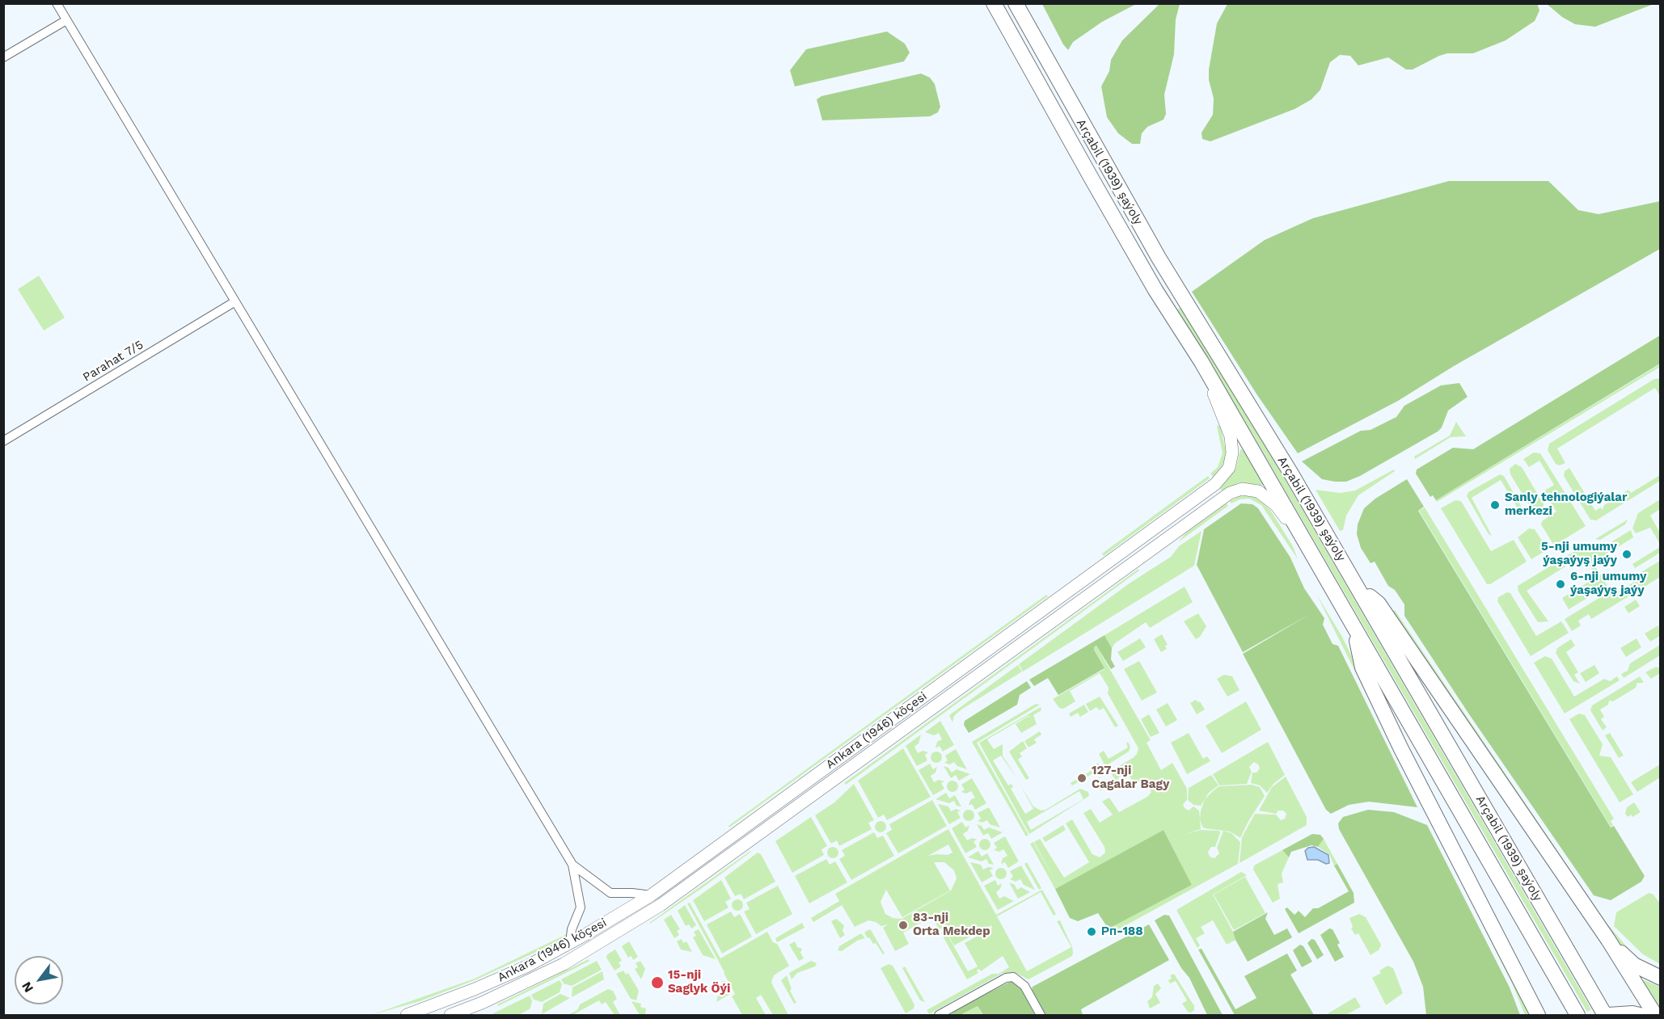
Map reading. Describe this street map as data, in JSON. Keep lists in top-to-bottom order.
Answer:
{
  "streets": {
    "main road": ["Arçabil (1939) şaýoly", "Ankara (1946) köçesi"],
    "street": ["Parahat 7/5"]
  },
  "crossings": [
    ["Arçabil (1939) şaýoly", "Ankara (1946) köçesi"]
  ],
  "places": [
    "Sanly tehnologiýalar merkezi",
    "5-nji umumy ýaşaýyş jaýy",
    "6-nji umumy ýaşaýyş jaýy",
    "127-nji Cagalar Bagy",
    "83-nji Orta Mekdep",
    "Рп-188",
    "15-nji Saglyk Öýi"
  ],
  "north": "bottom left"
}
